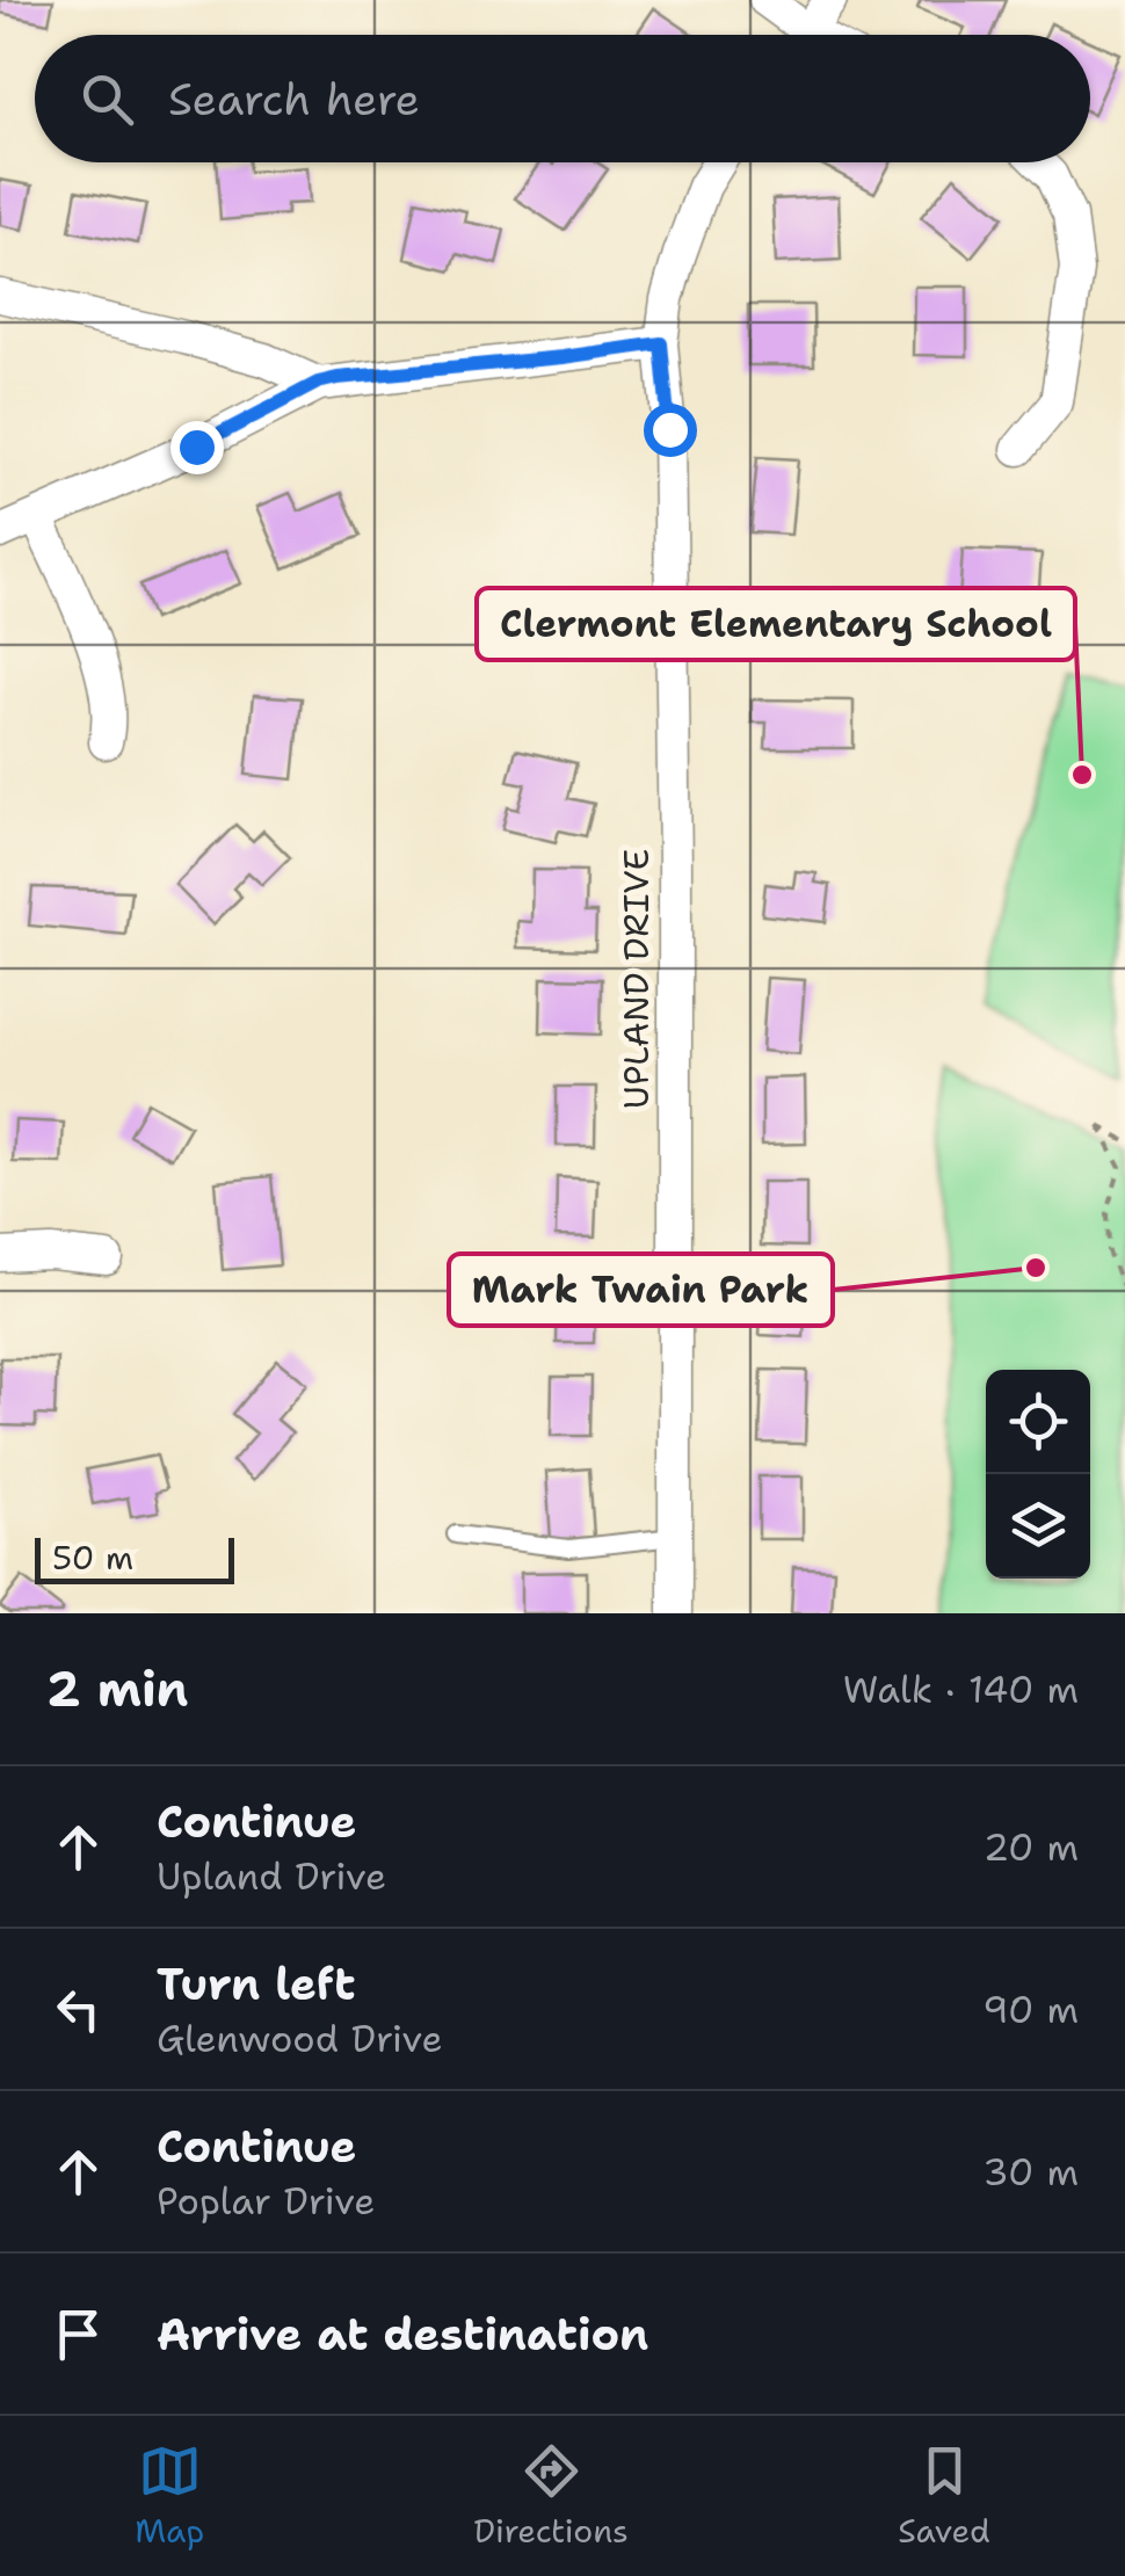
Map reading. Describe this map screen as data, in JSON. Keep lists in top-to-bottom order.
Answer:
{
  "streets": {
    "street": ["UPLAND DRIVE"]
  },
  "places": ["Clermont Elementary School", "Mark Twain Park"],
  "scale_bar": "50 m",
  "page": {
    "search": "Search here",
    "scale": "50 m",
    "heading": ["2 min", "Walk · 140 m"],
    "list": [
      ["Continue", "Upland Drive", "20 m"],
      ["Turn left", "Glenwood Drive", "90 m"],
      ["Continue", "Poplar Drive", "30 m"],
      "Arrive at destination"
    ],
    "nav": ["Map", "Directions", "Saved"]
  }
}
